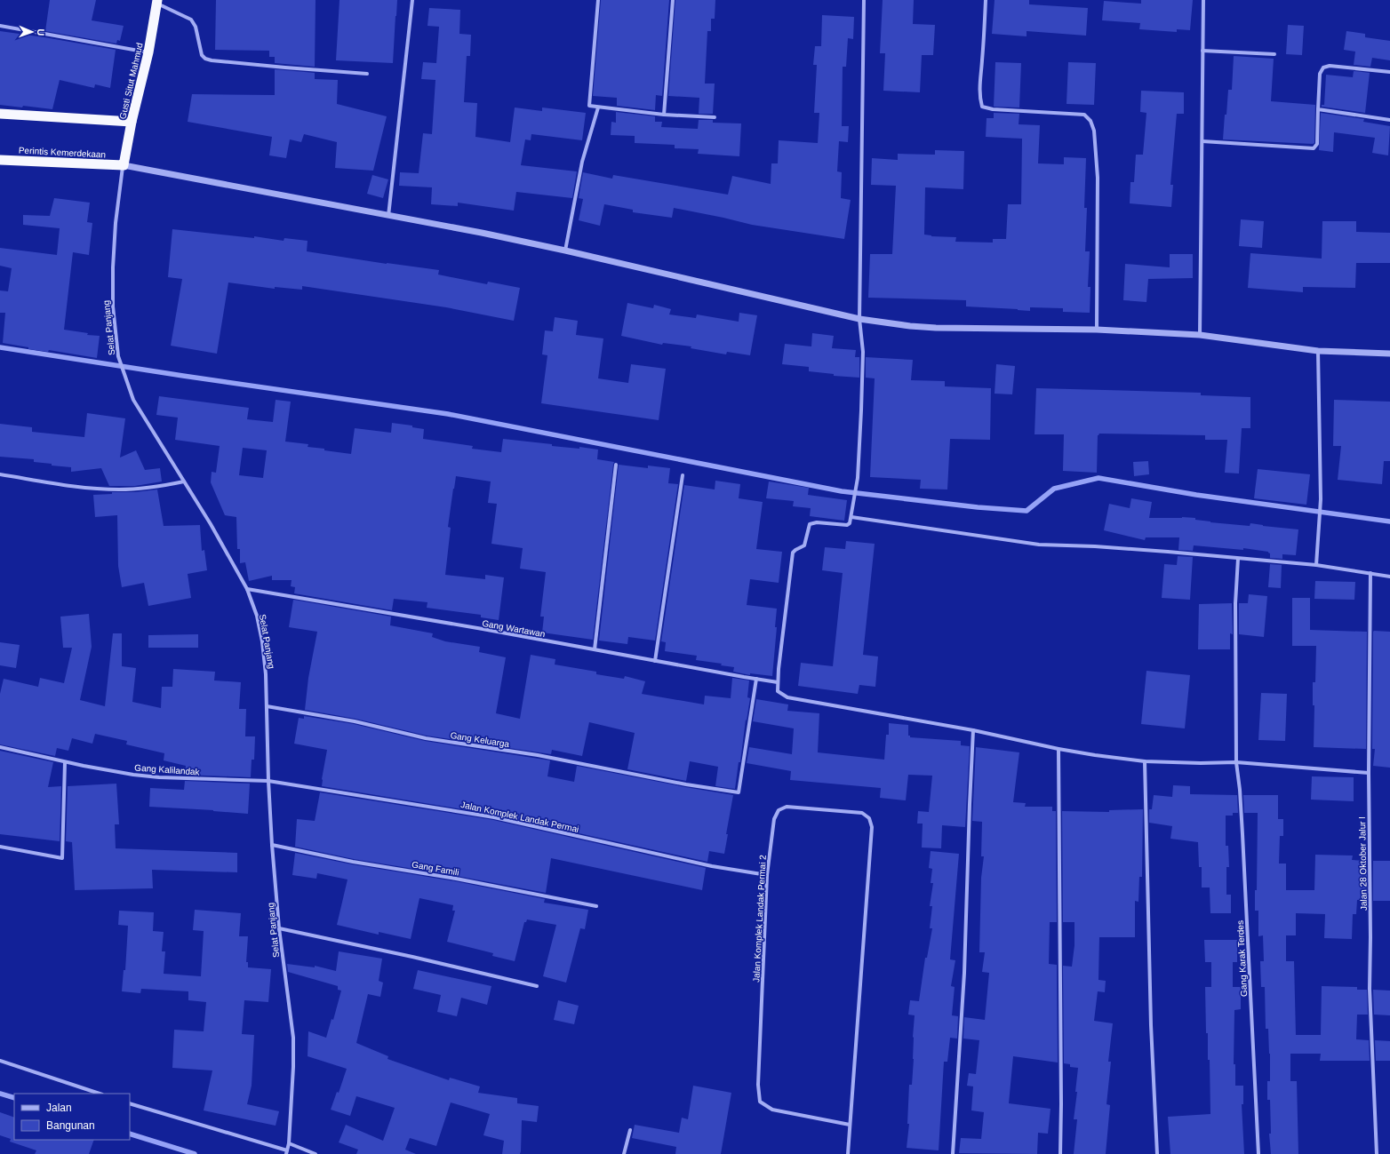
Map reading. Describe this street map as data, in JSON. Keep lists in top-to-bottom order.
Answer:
{
  "streets": {
    "highway": ["Gusti Situt Mahmud", "Perintis Kemerdekaan"],
    "street": [
      "Selat Panjang",
      "Gang Wartawan",
      "Gang Keluarga",
      "Gang Kalilandak",
      "Jalan Komplek Landak Permai",
      "Jalan 28 Oktober Jalur I",
      "Gang Famili",
      "Jalan Komplek Landak Permai 2",
      "Gang Karak Terdes"
    ]
  },
  "crossings": [
    ["Gusti Situt Mahmud", "Perintis Kemerdekaan"],
    ["Gusti Situt Mahmud", "Selat Panjang"],
    ["Perintis Kemerdekaan", "Selat Panjang"],
    ["Selat Panjang", "Gang Wartawan"],
    ["Selat Panjang", "Gang Keluarga"],
    ["Selat Panjang", "Gang Kalilandak"],
    ["Selat Panjang", "Jalan Komplek Landak Permai"],
    ["Selat Panjang", "Gang Famili"],
    ["Gang Wartawan", "Gang Keluarga"],
    ["Gang Kalilandak", "Jalan Komplek Landak Permai"],
    ["Jalan Komplek Landak Permai", "Jalan Komplek Landak Permai 2"]
  ],
  "legend": ["Jalan", "Bangunan"],
  "north": "right"
}
